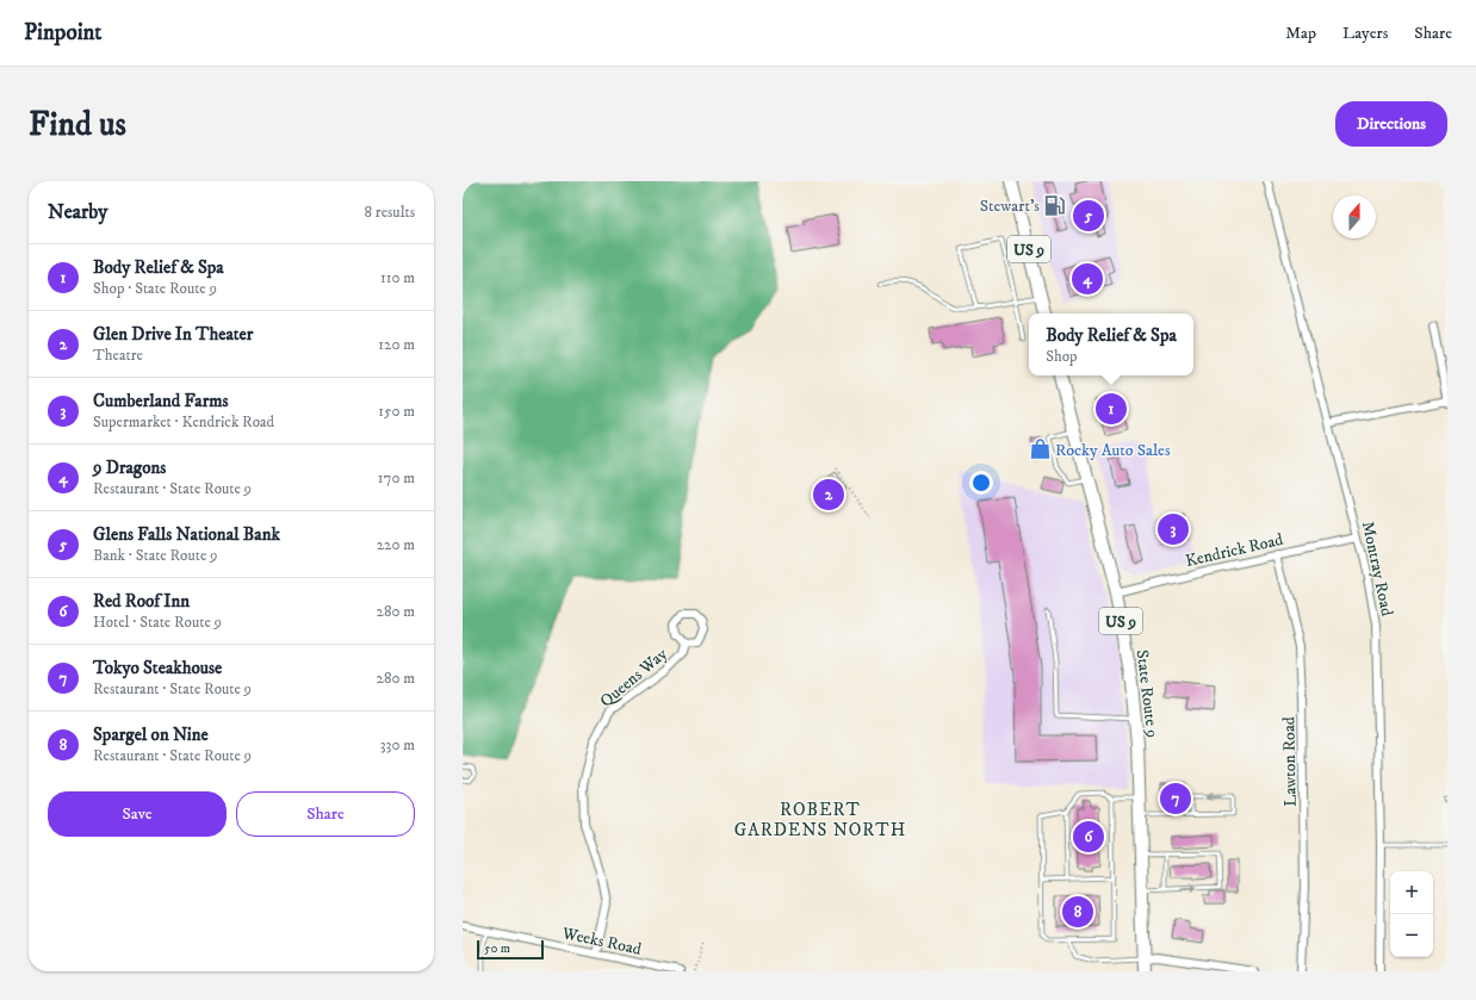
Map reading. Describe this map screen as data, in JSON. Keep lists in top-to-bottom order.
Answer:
{
  "streets": {
    "main road": ["US 9", "State Route 9"],
    "street": [
      "Kendrick Road",
      "Montray Road",
      "Queens Way",
      "Lawton Road",
      "Weeks Road"
    ]
  },
  "crossings": [
    ["Kendrick Road", "Montray Road"],
    ["Kendrick Road", "State Route 9"],
    ["Kendrick Road", "Lawton Road"],
    ["Queens Way", "Weeks Road"]
  ],
  "districts": ["ROBERT GARDENS NORTH"],
  "places": {
    "fuel station": ["Stewart's"],
    "shop": ["Rocky Auto Sales"]
  },
  "scale_bar": "50 m",
  "north": "top",
  "page": {
    "header": "Pinpoint",
    "nav": ["Map", "Layers", "Share"],
    "buttons": [
      "Directions",
      ["Save", "Share"]
    ],
    "title": "Find us",
    "heading": ["Nearby", "8 results"],
    "pins": [
      "5",
      "4",
      "1",
      "2",
      "3",
      "7",
      "6",
      "8"
    ],
    "list": [
      {
        "mark": "1",
        "name": "Body Relief & Spa",
        "note": "Shop · State Route 9",
        "value": "110 m"
      },
      {
        "mark": "2",
        "name": "Glen Drive In Theater",
        "note": "Theatre",
        "value": "120 m"
      },
      {
        "mark": "3",
        "name": "Cumberland Farms",
        "note": "Supermarket · Kendrick Road",
        "value": "150 m"
      },
      {
        "mark": "4",
        "name": "9 Dragons",
        "note": "Restaurant · State Route 9",
        "value": "170 m"
      },
      {
        "mark": "5",
        "name": "Glens Falls National Bank",
        "note": "Bank · State Route 9",
        "value": "220 m"
      },
      {
        "mark": "6",
        "name": "Red Roof Inn",
        "note": "Hotel · State Route 9",
        "value": "280 m"
      },
      {
        "mark": "7",
        "name": "Tokyo Steakhouse",
        "note": "Restaurant · State Route 9",
        "value": "280 m"
      },
      {
        "mark": "8",
        "name": "Spargel on Nine",
        "note": "Restaurant · State Route 9",
        "value": "330 m"
      }
    ],
    "popup": ["Body Relief & Spa", "Shop"],
    "map_buttons": ["+", "−"],
    "scale": "50 m"
  }
}
